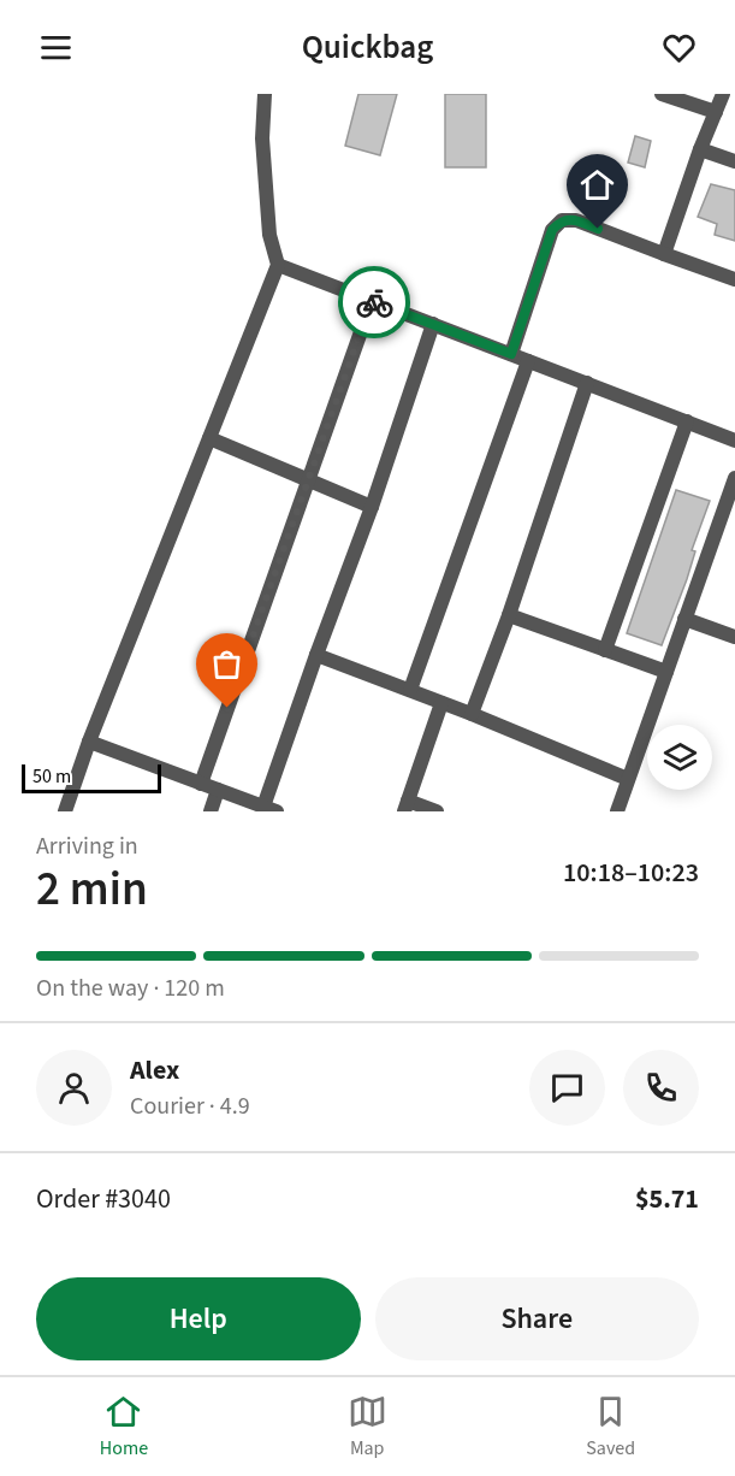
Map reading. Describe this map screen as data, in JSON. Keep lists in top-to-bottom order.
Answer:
{
  "scale_bar": "50 m",
  "page": {
    "header": "Quickbag",
    "scale": "50 m",
    "heading": ["2 min", "Arriving in", "10:18–10:23"],
    "panel": [
      "Alex",
      "Courier · 4.9",
      "Order #3040",
      "$5.71"
    ],
    "bar": "On the way · 120 m",
    "buttons": ["Help", "Share"],
    "tabs": ["Home", "Map", "Saved"]
  }
}
